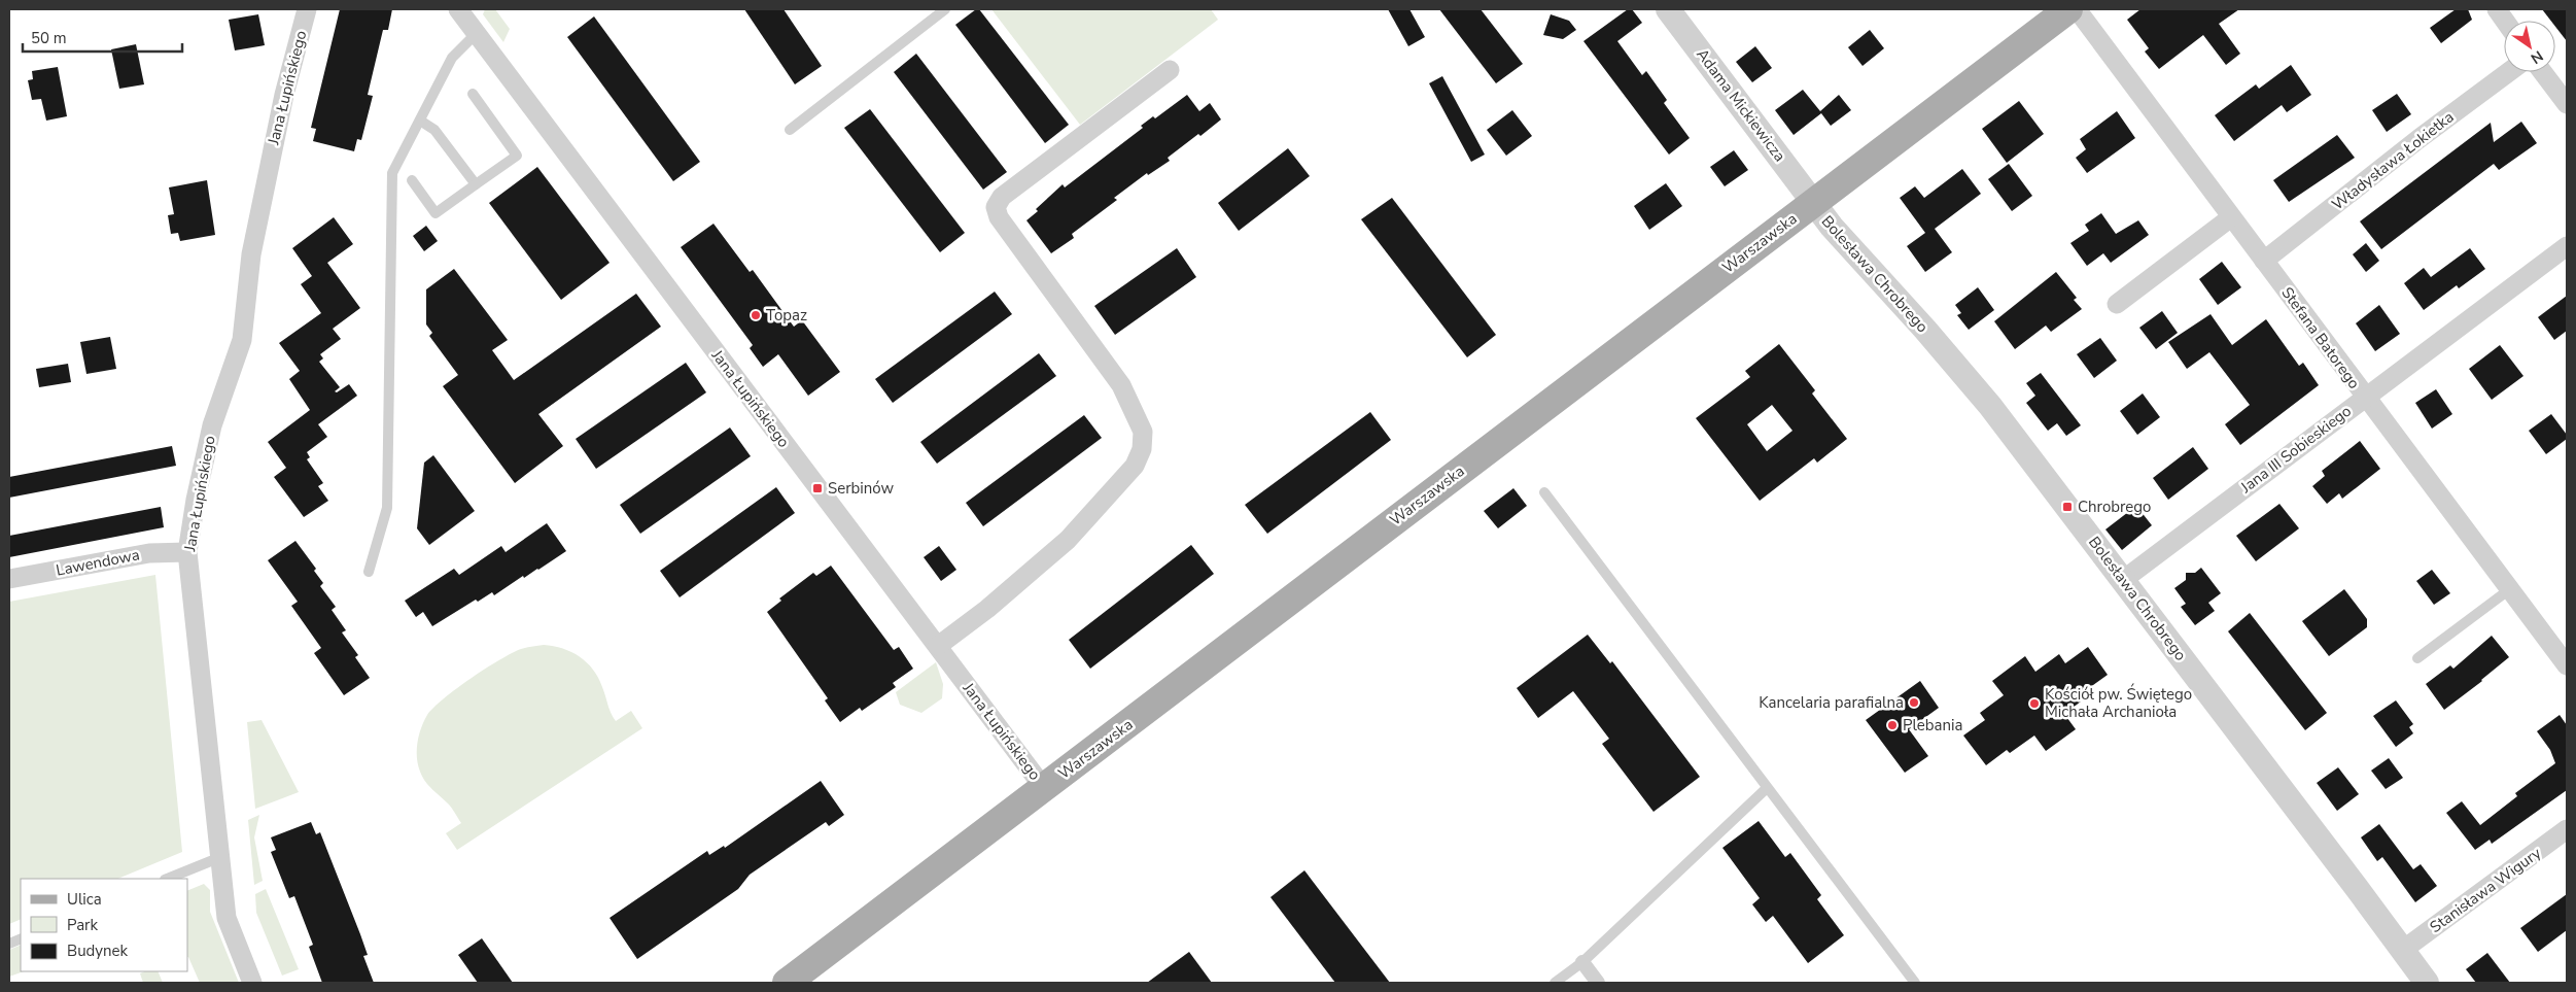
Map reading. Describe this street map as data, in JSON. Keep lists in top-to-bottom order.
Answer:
{
  "streets": {
    "main road": ["Warszawska"],
    "street": [
      "Jana Łupińskiego",
      "Adama Mickiewicza",
      "Władysława Łokietka",
      "Bolesława Chrobrego",
      "Stefana Batorego",
      "Jana III Sobieskiego",
      "Lawendowa",
      "Stanisława Wigury"
    ]
  },
  "crossings": [
    ["Jana Łupińskiego", "Warszawska"],
    ["Jana Łupińskiego", "Lawendowa"],
    ["Adama Mickiewicza", "Warszawska"],
    ["Adama Mickiewicza", "Bolesława Chrobrego"],
    ["Władysława Łokietka", "Stefana Batorego"],
    ["Warszawska", "Bolesława Chrobrego"],
    ["Bolesława Chrobrego", "Jana III Sobieskiego"],
    ["Bolesława Chrobrego", "Stanisława Wigury"],
    ["Stefana Batorego", "Jana III Sobieskiego"]
  ],
  "places": {
    "other": [
      "Topaz",
      "Kancelaria parafialna",
      "Kościół pw. Świętego Michała Archanioła",
      "Plebania"
    ],
    "transit": ["Serbinów", "Chrobrego"]
  },
  "legend": ["Ulica", "Park", "Budynek"],
  "scale_bar": "50 m",
  "north": "bottom right"
}
